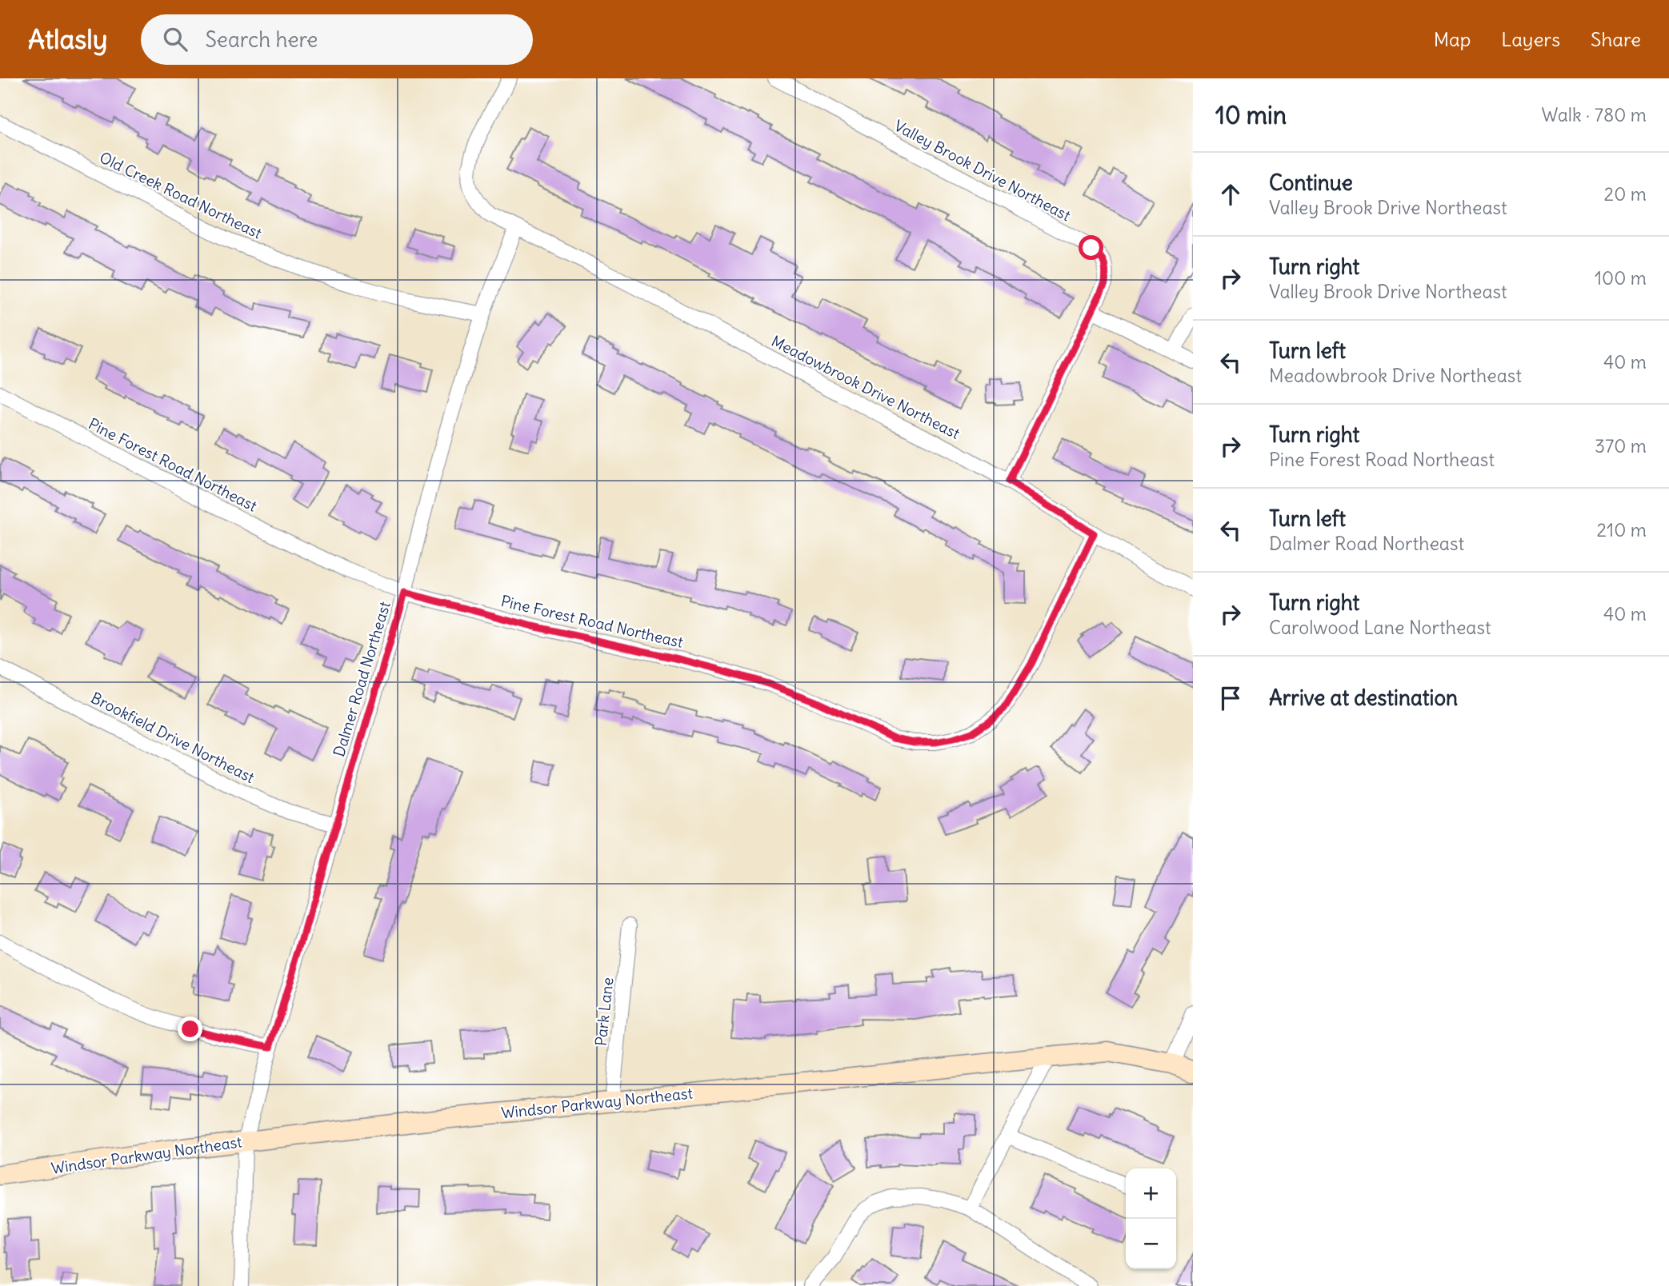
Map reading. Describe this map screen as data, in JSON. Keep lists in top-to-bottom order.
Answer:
{
  "streets": {
    "street": [
      "Valley Brook Drive Northeast",
      "Old Creek Road Northeast",
      "Meadowbrook Drive Northeast",
      "Pine Forest Road Northeast",
      "Dalmer Road Northeast",
      "Brookfield Drive Northeast",
      "Park Lane",
      "Windsor Parkway Northeast"
    ]
  },
  "crossings": [
    ["Valley Brook Drive Northeast", "Meadowbrook Drive Northeast"],
    ["Old Creek Road Northeast", "Dalmer Road Northeast"],
    ["Meadowbrook Drive Northeast", "Pine Forest Road Northeast"],
    ["Meadowbrook Drive Northeast", "Dalmer Road Northeast"],
    ["Pine Forest Road Northeast", "Dalmer Road Northeast"],
    ["Dalmer Road Northeast", "Brookfield Drive Northeast"],
    ["Dalmer Road Northeast", "Windsor Parkway Northeast"],
    ["Park Lane", "Windsor Parkway Northeast"]
  ],
  "page": {
    "header": "Atlasly",
    "search": "Search here",
    "nav": ["Map", "Layers", "Share"],
    "heading": ["10 min", "Walk · 780 m"],
    "list": [
      ["Continue", "Valley Brook Drive Northeast", "20 m"],
      ["Turn right", "Valley Brook Drive Northeast", "100 m"],
      ["Turn left", "Meadowbrook Drive Northeast", "40 m"],
      ["Turn right", "Pine Forest Road Northeast", "370 m"],
      ["Turn left", "Dalmer Road Northeast", "210 m"],
      ["Turn right", "Carolwood Lane Northeast", "40 m"],
      "Arrive at destination"
    ],
    "map_buttons": ["+", "−"]
  }
}
